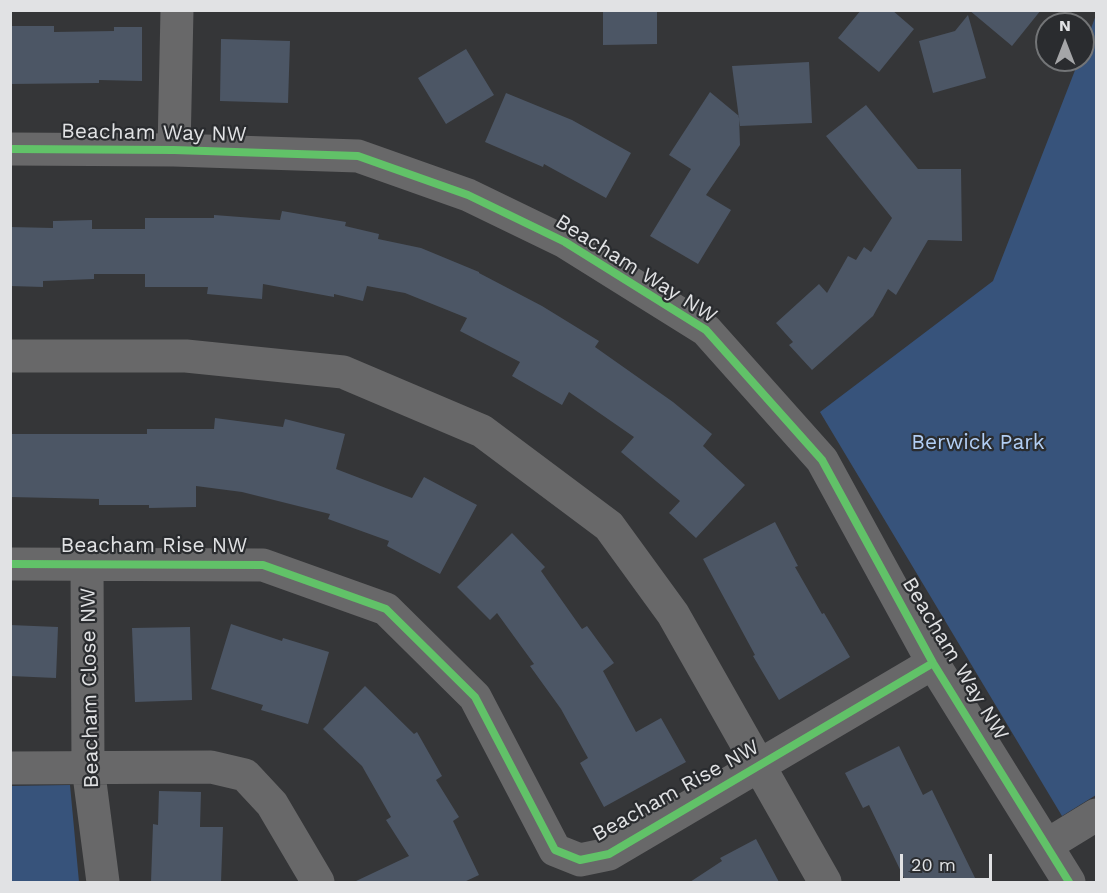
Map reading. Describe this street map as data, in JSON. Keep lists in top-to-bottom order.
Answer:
{
  "streets": {
    "street": ["Beacham Way NW", "Beacham Rise NW", "Beacham Close NW"]
  },
  "crossings": [
    ["Beacham Way NW", "Beacham Rise NW"],
    ["Beacham Rise NW", "Beacham Close NW"]
  ],
  "parks": ["Berwick Park"],
  "scale_bar": "20 m",
  "north": "top"
}
